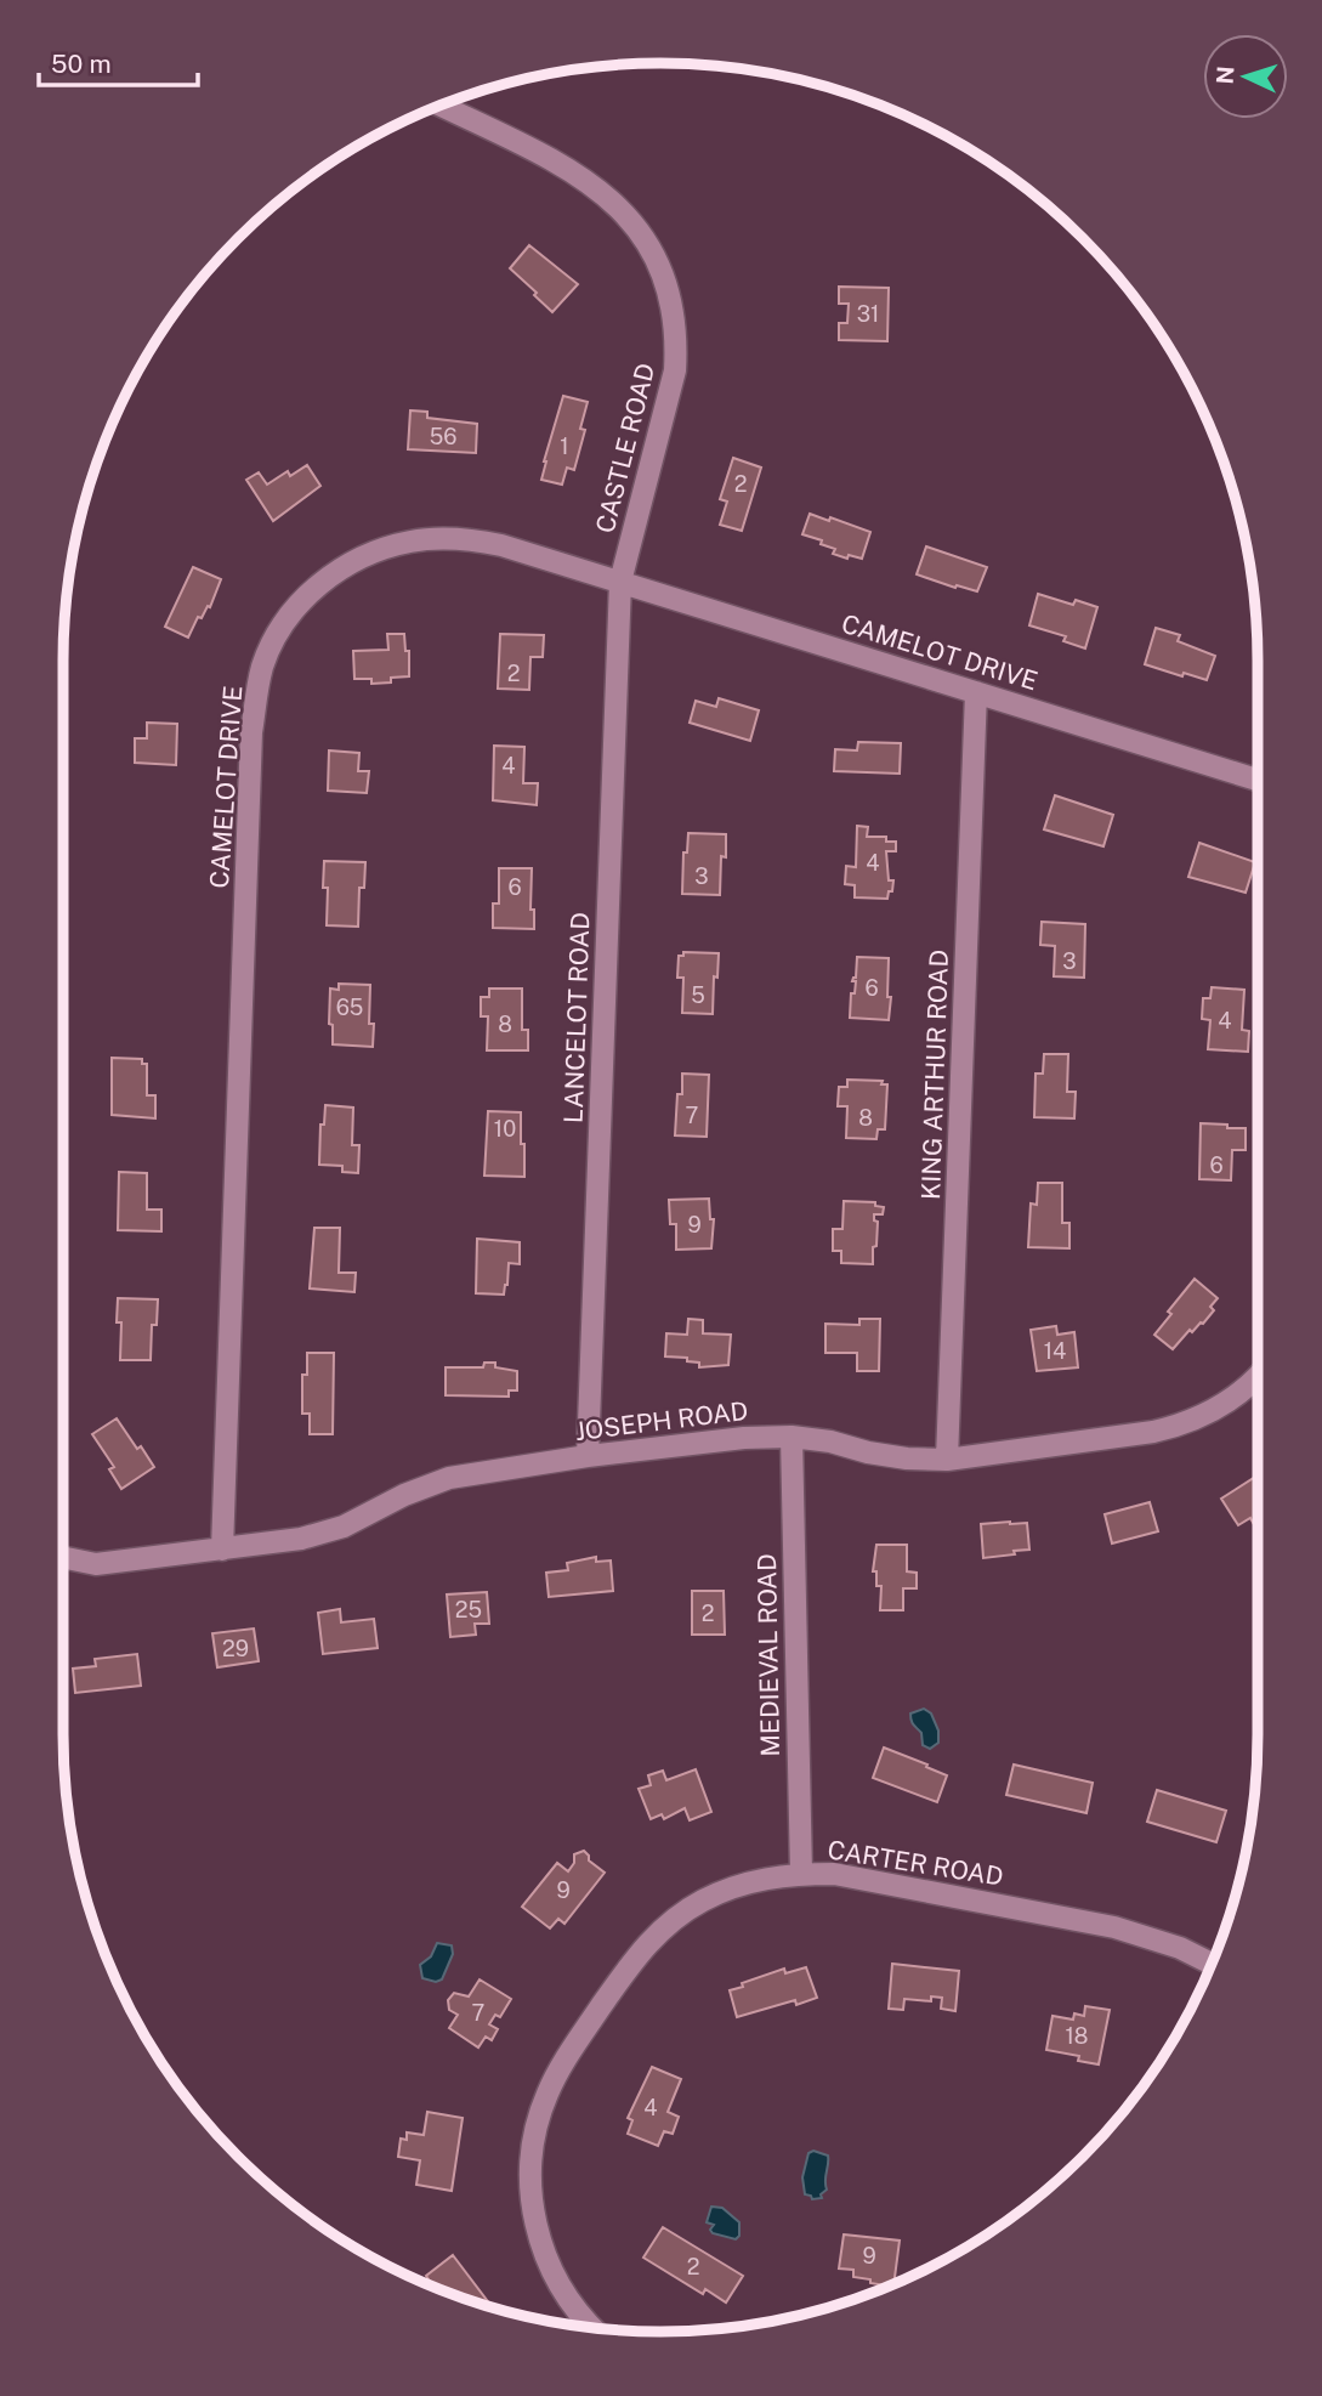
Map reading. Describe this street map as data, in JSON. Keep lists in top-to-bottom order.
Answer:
{
  "streets": {
    "street": [
      "CASTLE ROAD",
      "CAMELOT DRIVE",
      "LANCELOT ROAD",
      "KING ARTHUR ROAD",
      "JOSEPH ROAD",
      "MEDIEVAL ROAD",
      "CARTER ROAD"
    ]
  },
  "crossings": [
    ["CASTLE ROAD", "CAMELOT DRIVE"],
    ["CASTLE ROAD", "LANCELOT ROAD"],
    ["CAMELOT DRIVE", "LANCELOT ROAD"],
    ["CAMELOT DRIVE", "KING ARTHUR ROAD"],
    ["CAMELOT DRIVE", "JOSEPH ROAD"],
    ["LANCELOT ROAD", "JOSEPH ROAD"],
    ["KING ARTHUR ROAD", "JOSEPH ROAD"],
    ["JOSEPH ROAD", "MEDIEVAL ROAD"],
    ["MEDIEVAL ROAD", "CARTER ROAD"]
  ],
  "house_numbers": [
    "31",
    "56",
    "1",
    "2",
    "2",
    "4",
    "4",
    "3",
    "6",
    "3",
    "6",
    "5",
    "65",
    "4",
    "8",
    "7",
    "8",
    "10",
    "6",
    "9",
    "14",
    "25",
    "2",
    "29",
    "9",
    "7",
    "18",
    "4",
    "9",
    "2"
  ],
  "scale_bar": "50 m",
  "north": "left"
}
